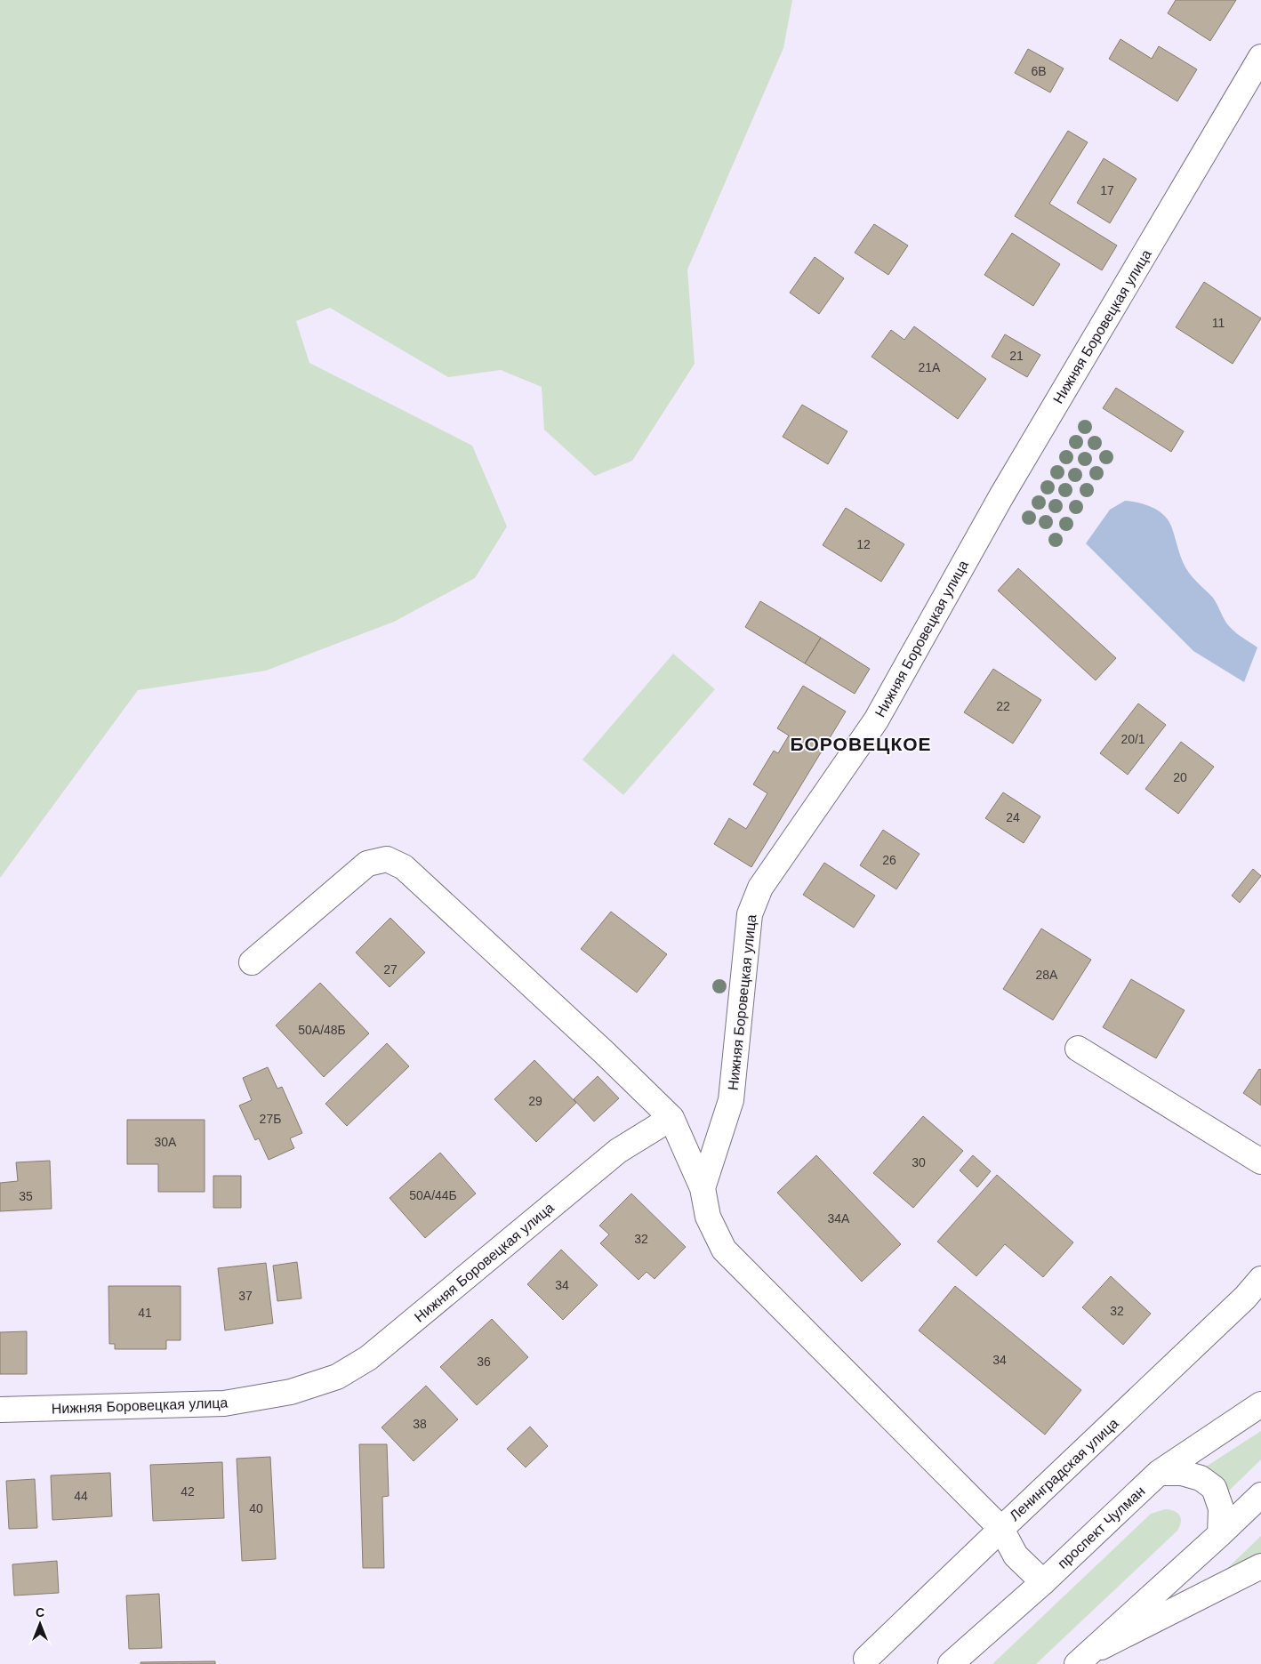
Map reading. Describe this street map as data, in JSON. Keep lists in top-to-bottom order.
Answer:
{
  "streets": {
    "street": ["Нижняя Боровецкая улица", "Ленинградская улица", "проспект Чулман"]
  },
  "districts": ["БОРОВЕЦКОЕ"],
  "house_numbers": [
    "6В",
    "17",
    "11",
    "21",
    "21А",
    "12",
    "22",
    "20/1",
    "20",
    "24",
    "26",
    "27",
    "28А",
    "50А/48Б",
    "29",
    "27Б",
    "30А",
    "30",
    "50А/44Б",
    "35",
    "34А",
    "32",
    "34",
    "37",
    "32",
    "41",
    "34",
    "36",
    "38",
    "42",
    "44",
    "40"
  ],
  "north": "top"
}
